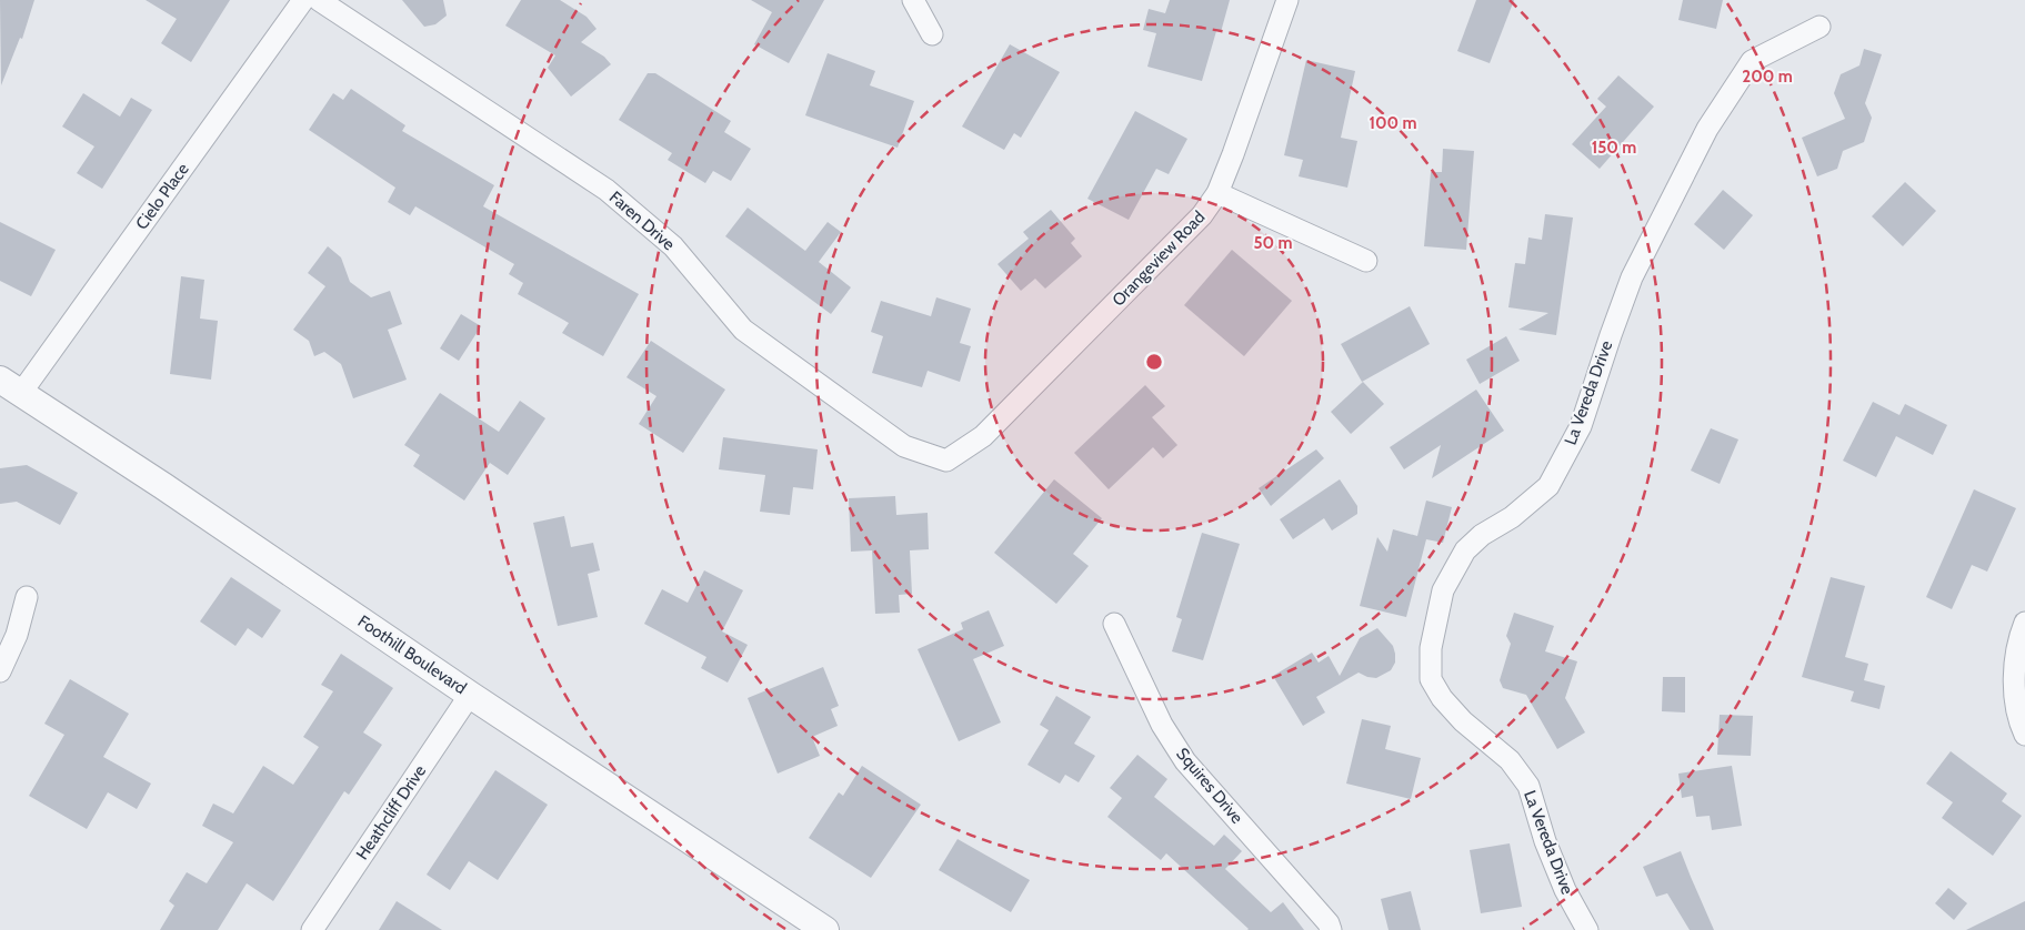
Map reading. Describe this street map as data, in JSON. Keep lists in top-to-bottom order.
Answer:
{
  "streets": {
    "street": [
      "Cielo Place",
      "Faren Drive",
      "Orangeview Road",
      "La Vereda Drive",
      "Foothill Boulevard",
      "Squires Drive",
      "Heathcliff Drive"
    ]
  },
  "crossings": [
    ["Cielo Place", "Foothill Boulevard"],
    ["Faren Drive", "Orangeview Road"],
    ["Foothill Boulevard", "Heathcliff Drive"]
  ],
  "rings": [
    "200 m",
    "100 m",
    "150 m",
    "50 m"
  ]
}
